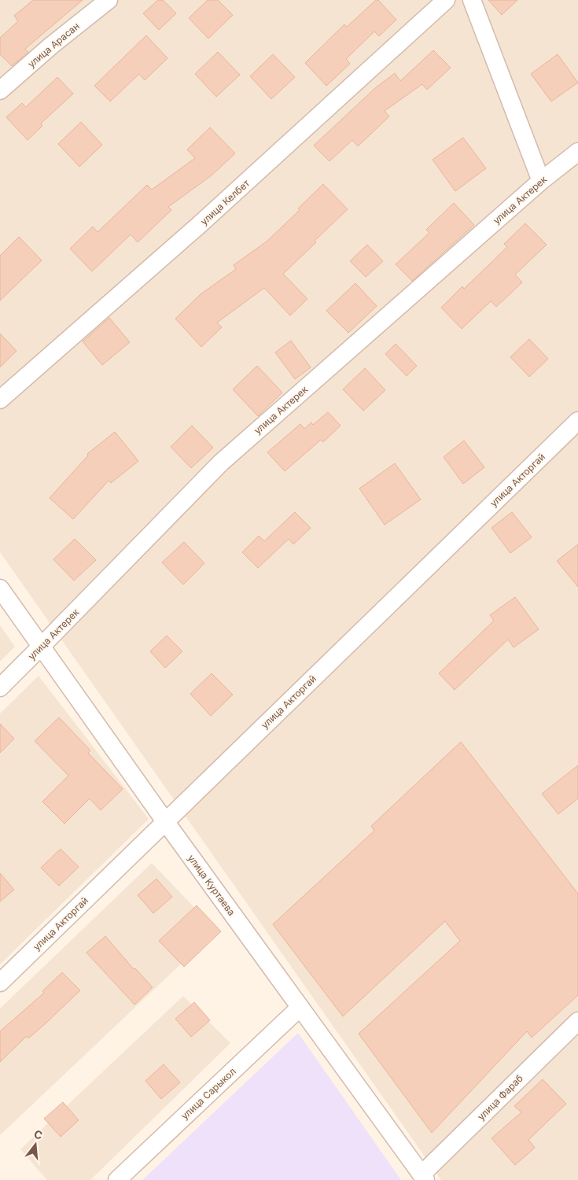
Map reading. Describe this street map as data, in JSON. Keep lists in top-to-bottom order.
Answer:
{
  "streets": {
    "street": [
      "улица Арасан",
      "улица Актерек",
      "улица Келбет",
      "улица Акторгай",
      "улица Куртаева",
      "улица Сарыкол",
      "улица Фараб"
    ]
  },
  "crossings": [
    ["улица Актерек", "улица Куртаева"],
    ["улица Акторгай", "улица Куртаева"],
    ["улица Куртаева", "улица Сарыкол"],
    ["улица Куртаева", "улица Фараб"]
  ],
  "north": "top"
}
